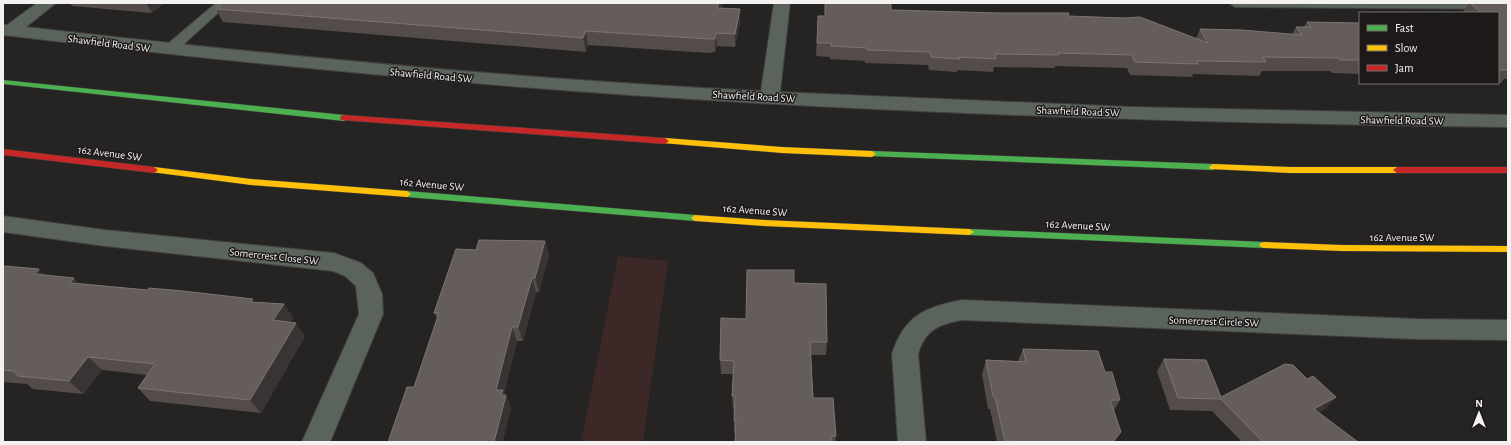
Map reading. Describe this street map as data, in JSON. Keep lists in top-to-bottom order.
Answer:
{
  "streets": {
    "main road": ["162 Avenue SW"],
    "street": ["Shawfield Road SW", "Somercrest Close SW", "Somercrest Circle SW"]
  },
  "legend": ["Fast", "Slow", "Jam"],
  "north": "top"
}
